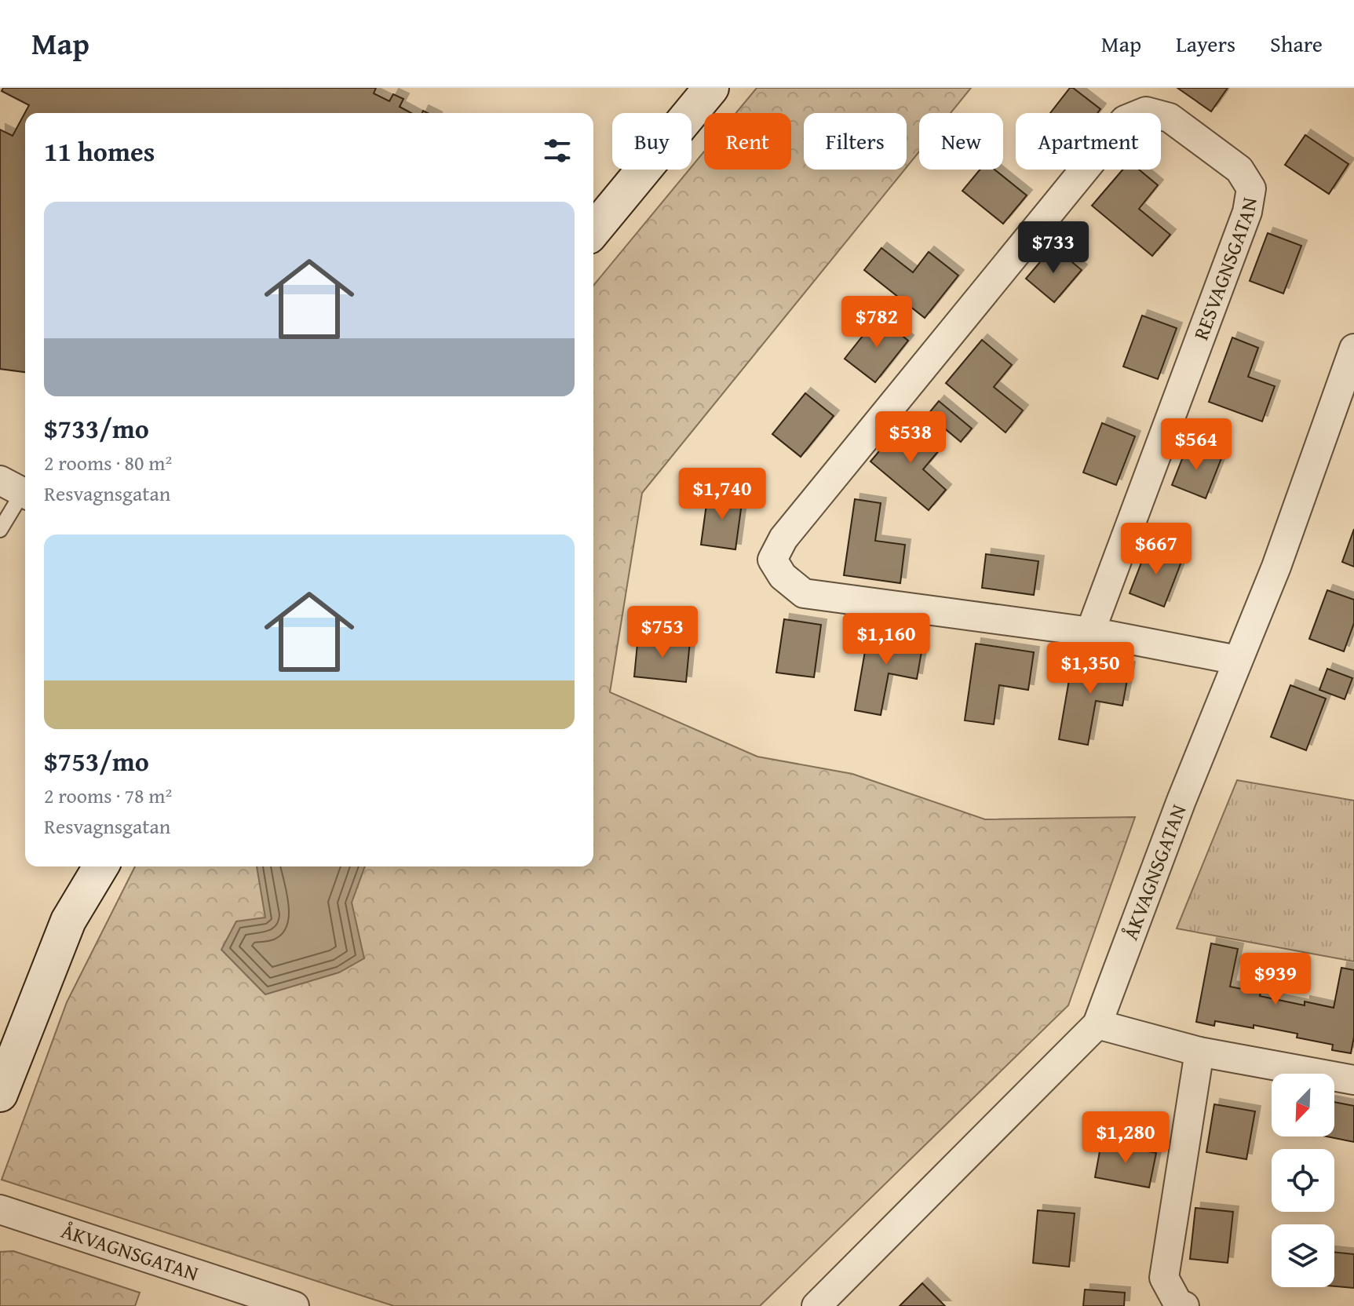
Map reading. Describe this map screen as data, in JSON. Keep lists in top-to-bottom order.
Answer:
{
  "streets": {
    "street": ["RESVAGNSGATAN", "ÅKVAGNSGATAN"]
  },
  "crossings": [
    ["RESVAGNSGATAN", "ÅKVAGNSGATAN"]
  ],
  "north": "bottom left",
  "page": {
    "header": "Map",
    "nav": ["Map", "Layers", "Share"],
    "chip": [
      "Buy",
      "Rent",
      "Filters",
      "New",
      "Apartment"
    ],
    "heading": "11 homes",
    "list": [
      {
        "name": "$733/mo",
        "note": "2 rooms · 80 m² · Resvagnsgatan"
      },
      {
        "name": "$753/mo",
        "note": "2 rooms · 78 m² · Resvagnsgatan"
      }
    ],
    "price": [
      "$733",
      "$782",
      "$538",
      "$564",
      "$1,740",
      "$667",
      "$753",
      "$1,160",
      "$1,350",
      "$939",
      "$1,280"
    ]
  }
}
